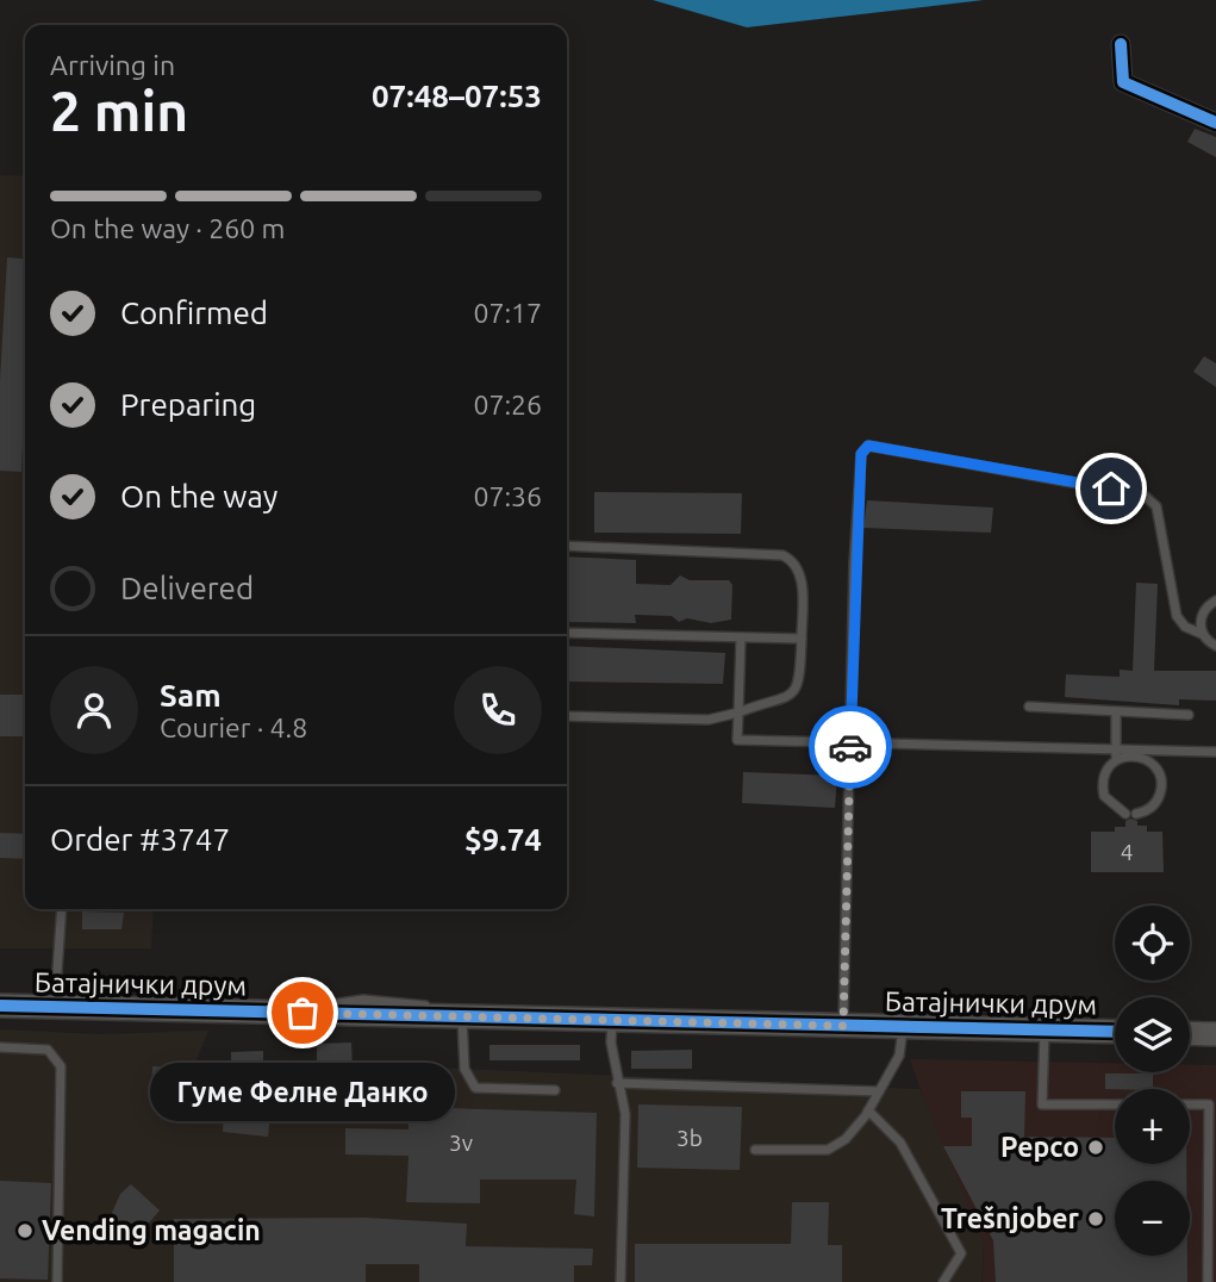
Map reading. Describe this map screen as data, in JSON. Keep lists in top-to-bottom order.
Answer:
{
  "streets": {
    "main road": ["Батајнички друм"]
  },
  "places": [
    "Гуме Фелне Данко",
    "Pepco",
    "Trešnjober",
    "Vending magacin"
  ],
  "house_numbers": ["4", "3b", "3v"],
  "page": {
    "heading": ["2 min", "Arriving in", "07:48–07:53"],
    "panel": [
      "Sam",
      "Courier · 4.8",
      "Order #3747",
      "$9.74"
    ],
    "bar": "On the way · 260 m",
    "list": [
      ["Confirmed", "07:17"],
      ["Preparing", "07:26"],
      ["On the way", "07:36"],
      "Delivered"
    ],
    "map_buttons": ["+", "−"],
    "bubble": "Гуме Фелне Данко"
  }
}
